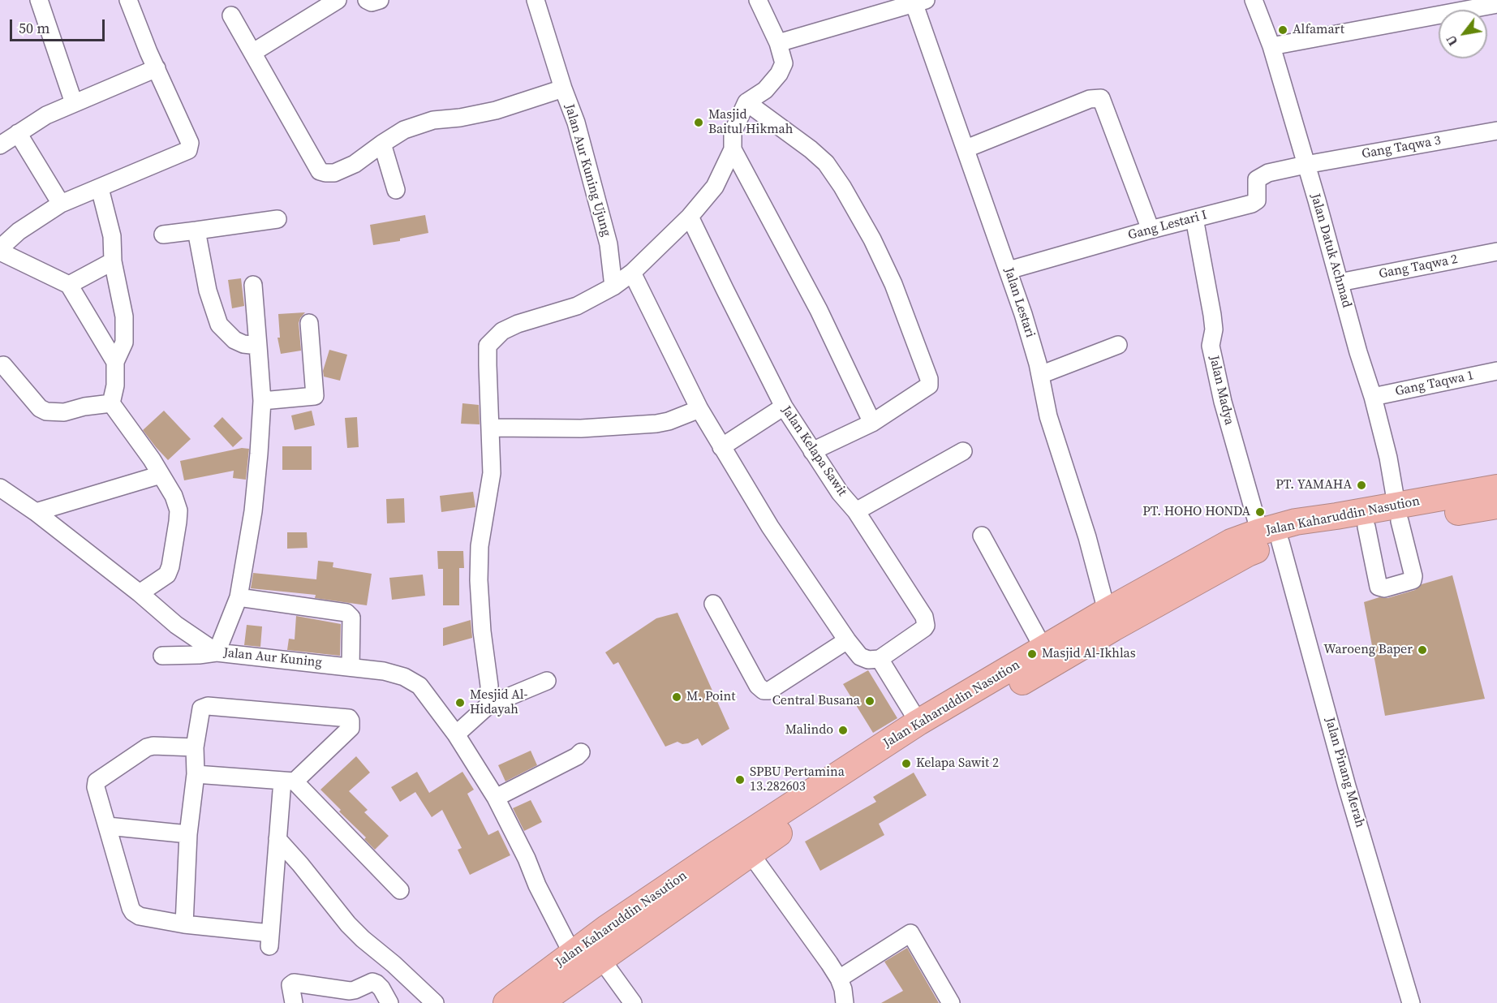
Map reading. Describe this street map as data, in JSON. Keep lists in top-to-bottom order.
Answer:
{
  "streets": {
    "highway": ["Jalan Kaharuddin Nasution"],
    "street": [
      "Gang Taqwa 3",
      "Jalan Aur Kuning Ujung",
      "Gang Lestari I",
      "Jalan Datuk Achmad",
      "Gang Taqwa 2",
      "Jalan Lestari",
      "Gang Taqwa 1",
      "Jalan Madya",
      "Jalan Kelapa Sawit",
      "Jalan Aur Kuning",
      "Jalan Pinang Merah"
    ]
  },
  "crossings": [
    ["Gang Taqwa 3", "Gang Lestari I"],
    ["Gang Taqwa 3", "Jalan Datuk Achmad"],
    ["Gang Lestari I", "Jalan Datuk Achmad"],
    ["Gang Lestari I", "Jalan Lestari"],
    ["Gang Lestari I", "Jalan Madya"],
    ["Jalan Datuk Achmad", "Gang Taqwa 2"],
    ["Jalan Datuk Achmad", "Gang Taqwa 1"],
    ["Jalan Datuk Achmad", "Jalan Kaharuddin Nasution"],
    ["Jalan Lestari", "Jalan Kaharuddin Nasution"],
    ["Jalan Madya", "Jalan Kaharuddin Nasution"],
    ["Jalan Madya", "Jalan Pinang Merah"],
    ["Jalan Kaharuddin Nasution", "Jalan Aur Kuning"],
    ["Jalan Kaharuddin Nasution", "Jalan Pinang Merah"]
  ],
  "places": [
    "Alfamart",
    "Masjid Baitul Hikmah",
    "PT. YAMAHA",
    "PT. HOHO HONDA",
    "Waroeng Baper",
    "Masjid Al-Ikhlas",
    "M. Point",
    "Central Busana",
    "Mesjid Al- Hidayah",
    "Malindo",
    "Kelapa Sawit 2",
    "SPBU Pertamina 13.282603"
  ],
  "scale_bar": "50 m",
  "north": "bottom left"
}
